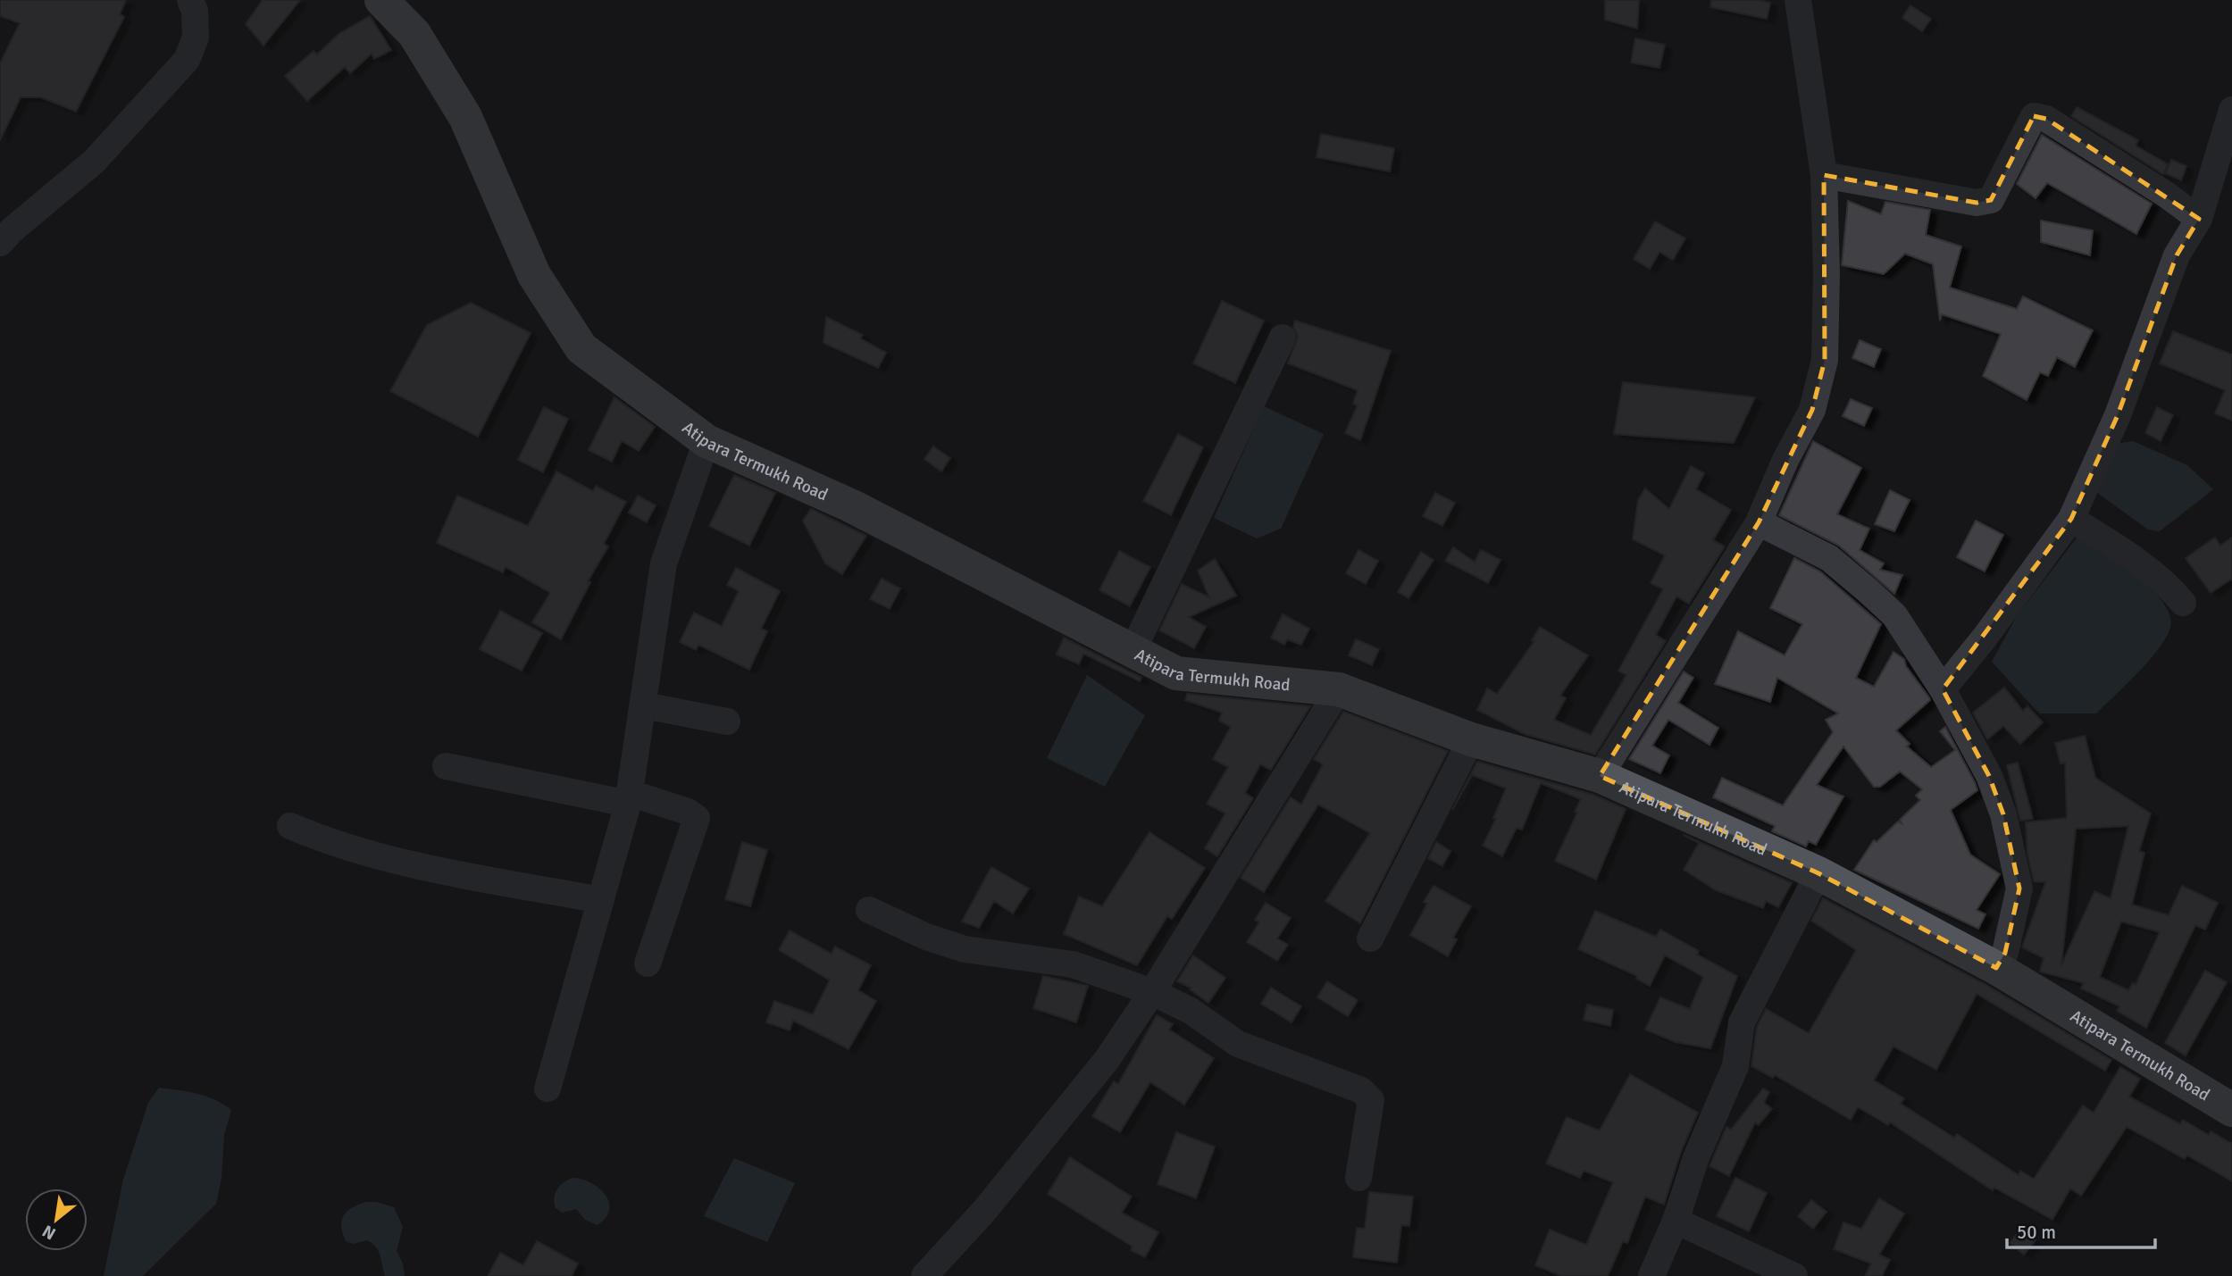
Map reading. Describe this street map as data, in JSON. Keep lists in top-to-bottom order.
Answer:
{
  "streets": {
    "main road": ["Atipara Termukh Road"]
  },
  "scale_bar": "50 m",
  "north": "bottom left"
}
